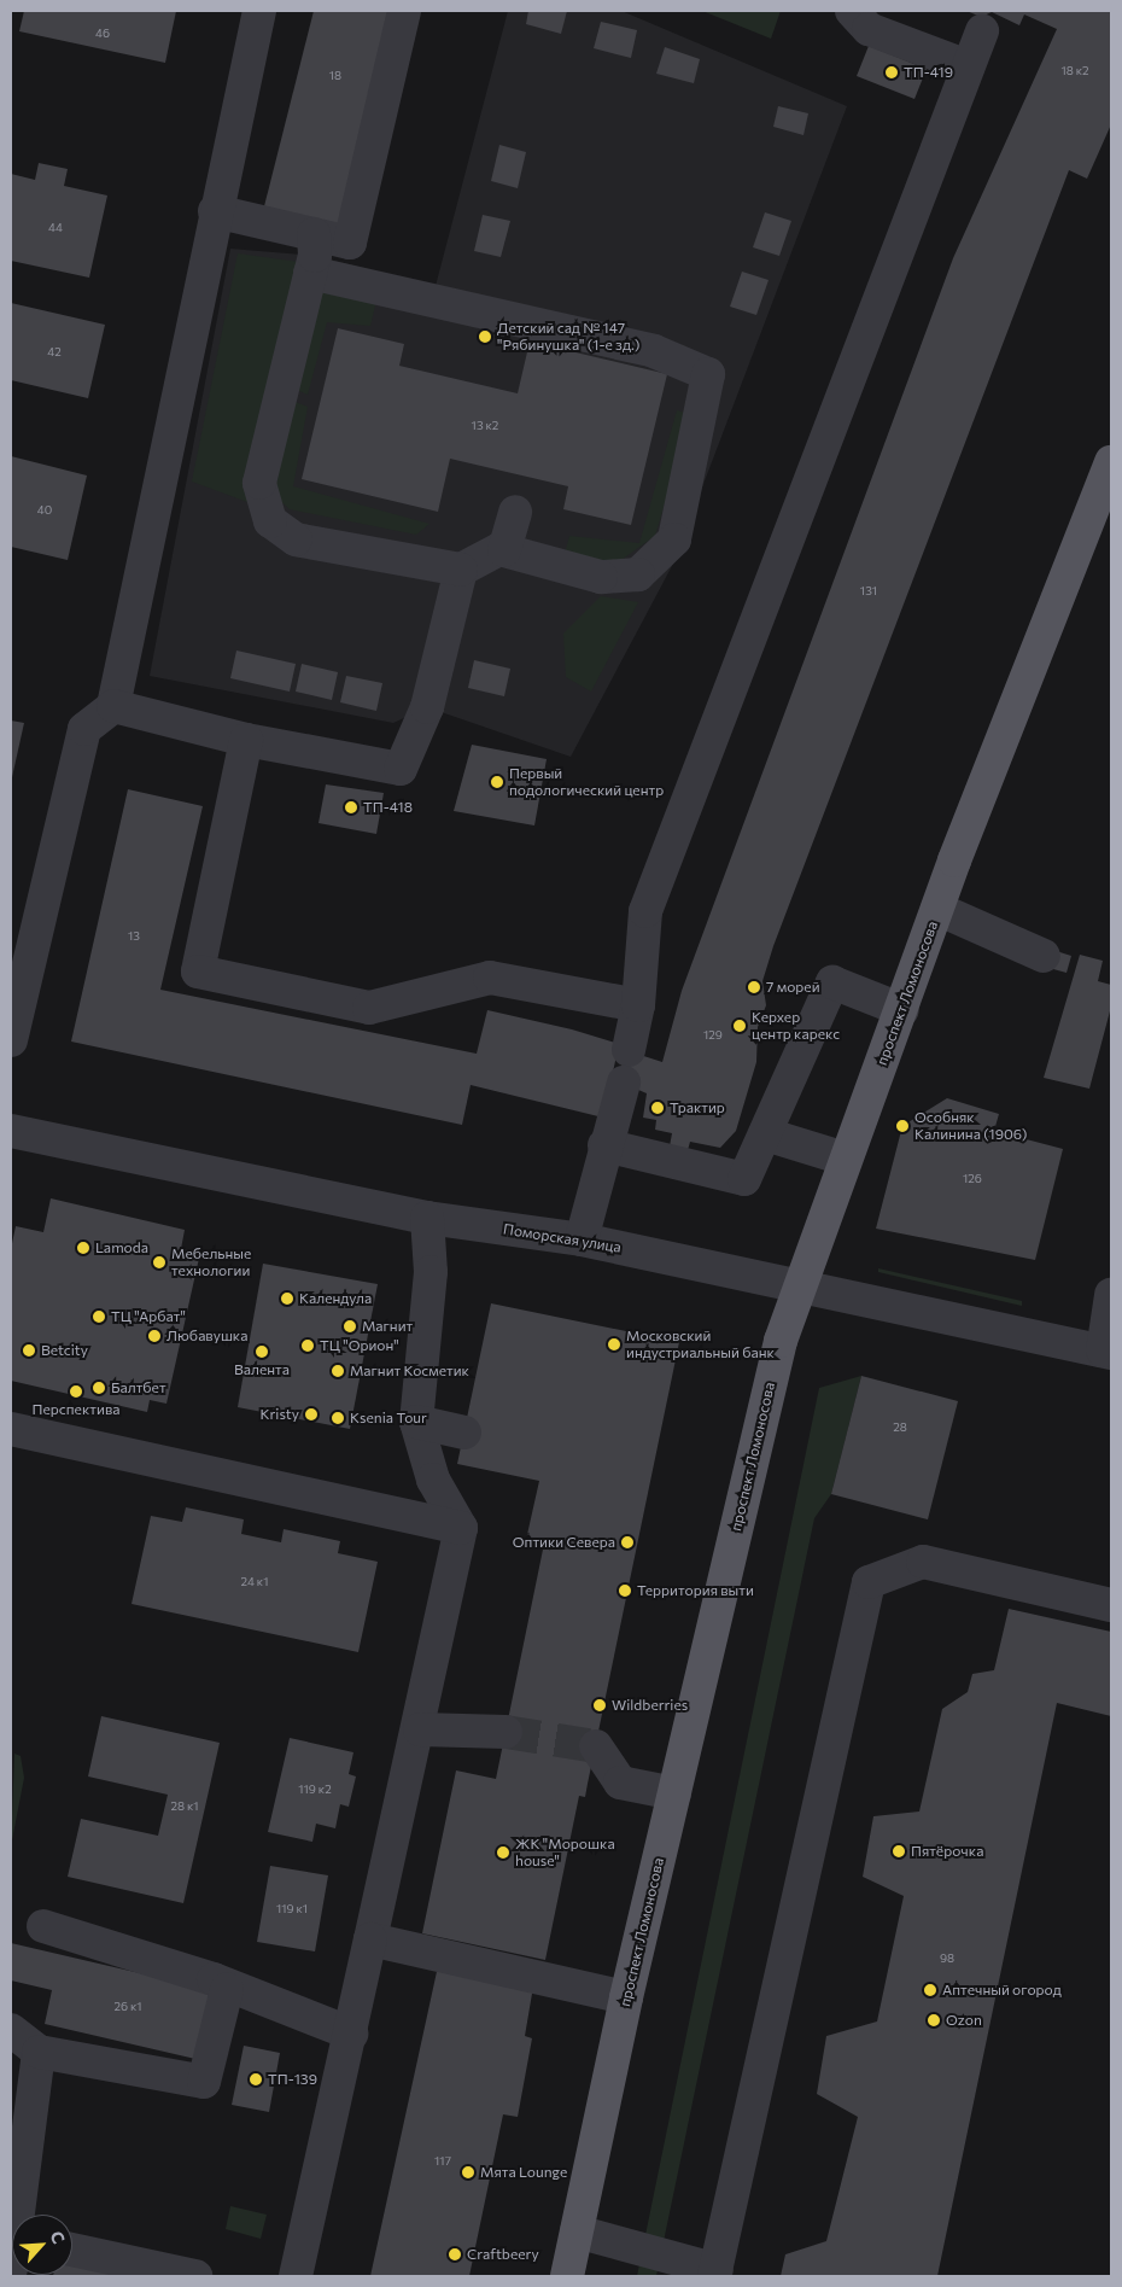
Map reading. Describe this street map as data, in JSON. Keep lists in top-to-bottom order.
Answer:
{
  "streets": {
    "main road": ["проспект Ломоносова"],
    "street": ["Поморская улица"]
  },
  "crossings": [
    ["проспект Ломоносова", "Поморская улица"]
  ],
  "places": [
    "ТП-419",
    "Детский сад № 147 \"Рябинушка\" (1-е зд.)",
    "Первый подологический центр",
    "ТП-418",
    "7 морей",
    "Керхер центр карекс",
    "Трактир",
    "Особняк Калинина (1906)",
    "Lamoda",
    "Мебельные технологии",
    "Календула",
    "ТЦ \"Арбат\"",
    "Магнит",
    "Любавушка",
    "Московский индустриальный банк",
    "ТЦ \"Орион\"",
    "Betcity",
    "Валента",
    "Магнит Косметик",
    "Балтбет",
    "Перспектива",
    "Kristy",
    "Ksenia Tour",
    "Оптики Севера",
    "Территория выти",
    "Wildberries",
    "Пятёрочка",
    "ЖК \"Морошка house\"",
    "Аптечный огород",
    "Ozon",
    "ТП-139",
    "Мята Lounge",
    "Craftbeery"
  ],
  "house_numbers": [
    "46",
    "18 к2",
    "18",
    "44",
    "42",
    "13 к2",
    "40",
    "131",
    "13",
    "129",
    "126",
    "28",
    "24 к1",
    "119 к2",
    "28 к1",
    "119 к1",
    "98",
    "26 к1",
    "117"
  ],
  "north": "top right"
}
